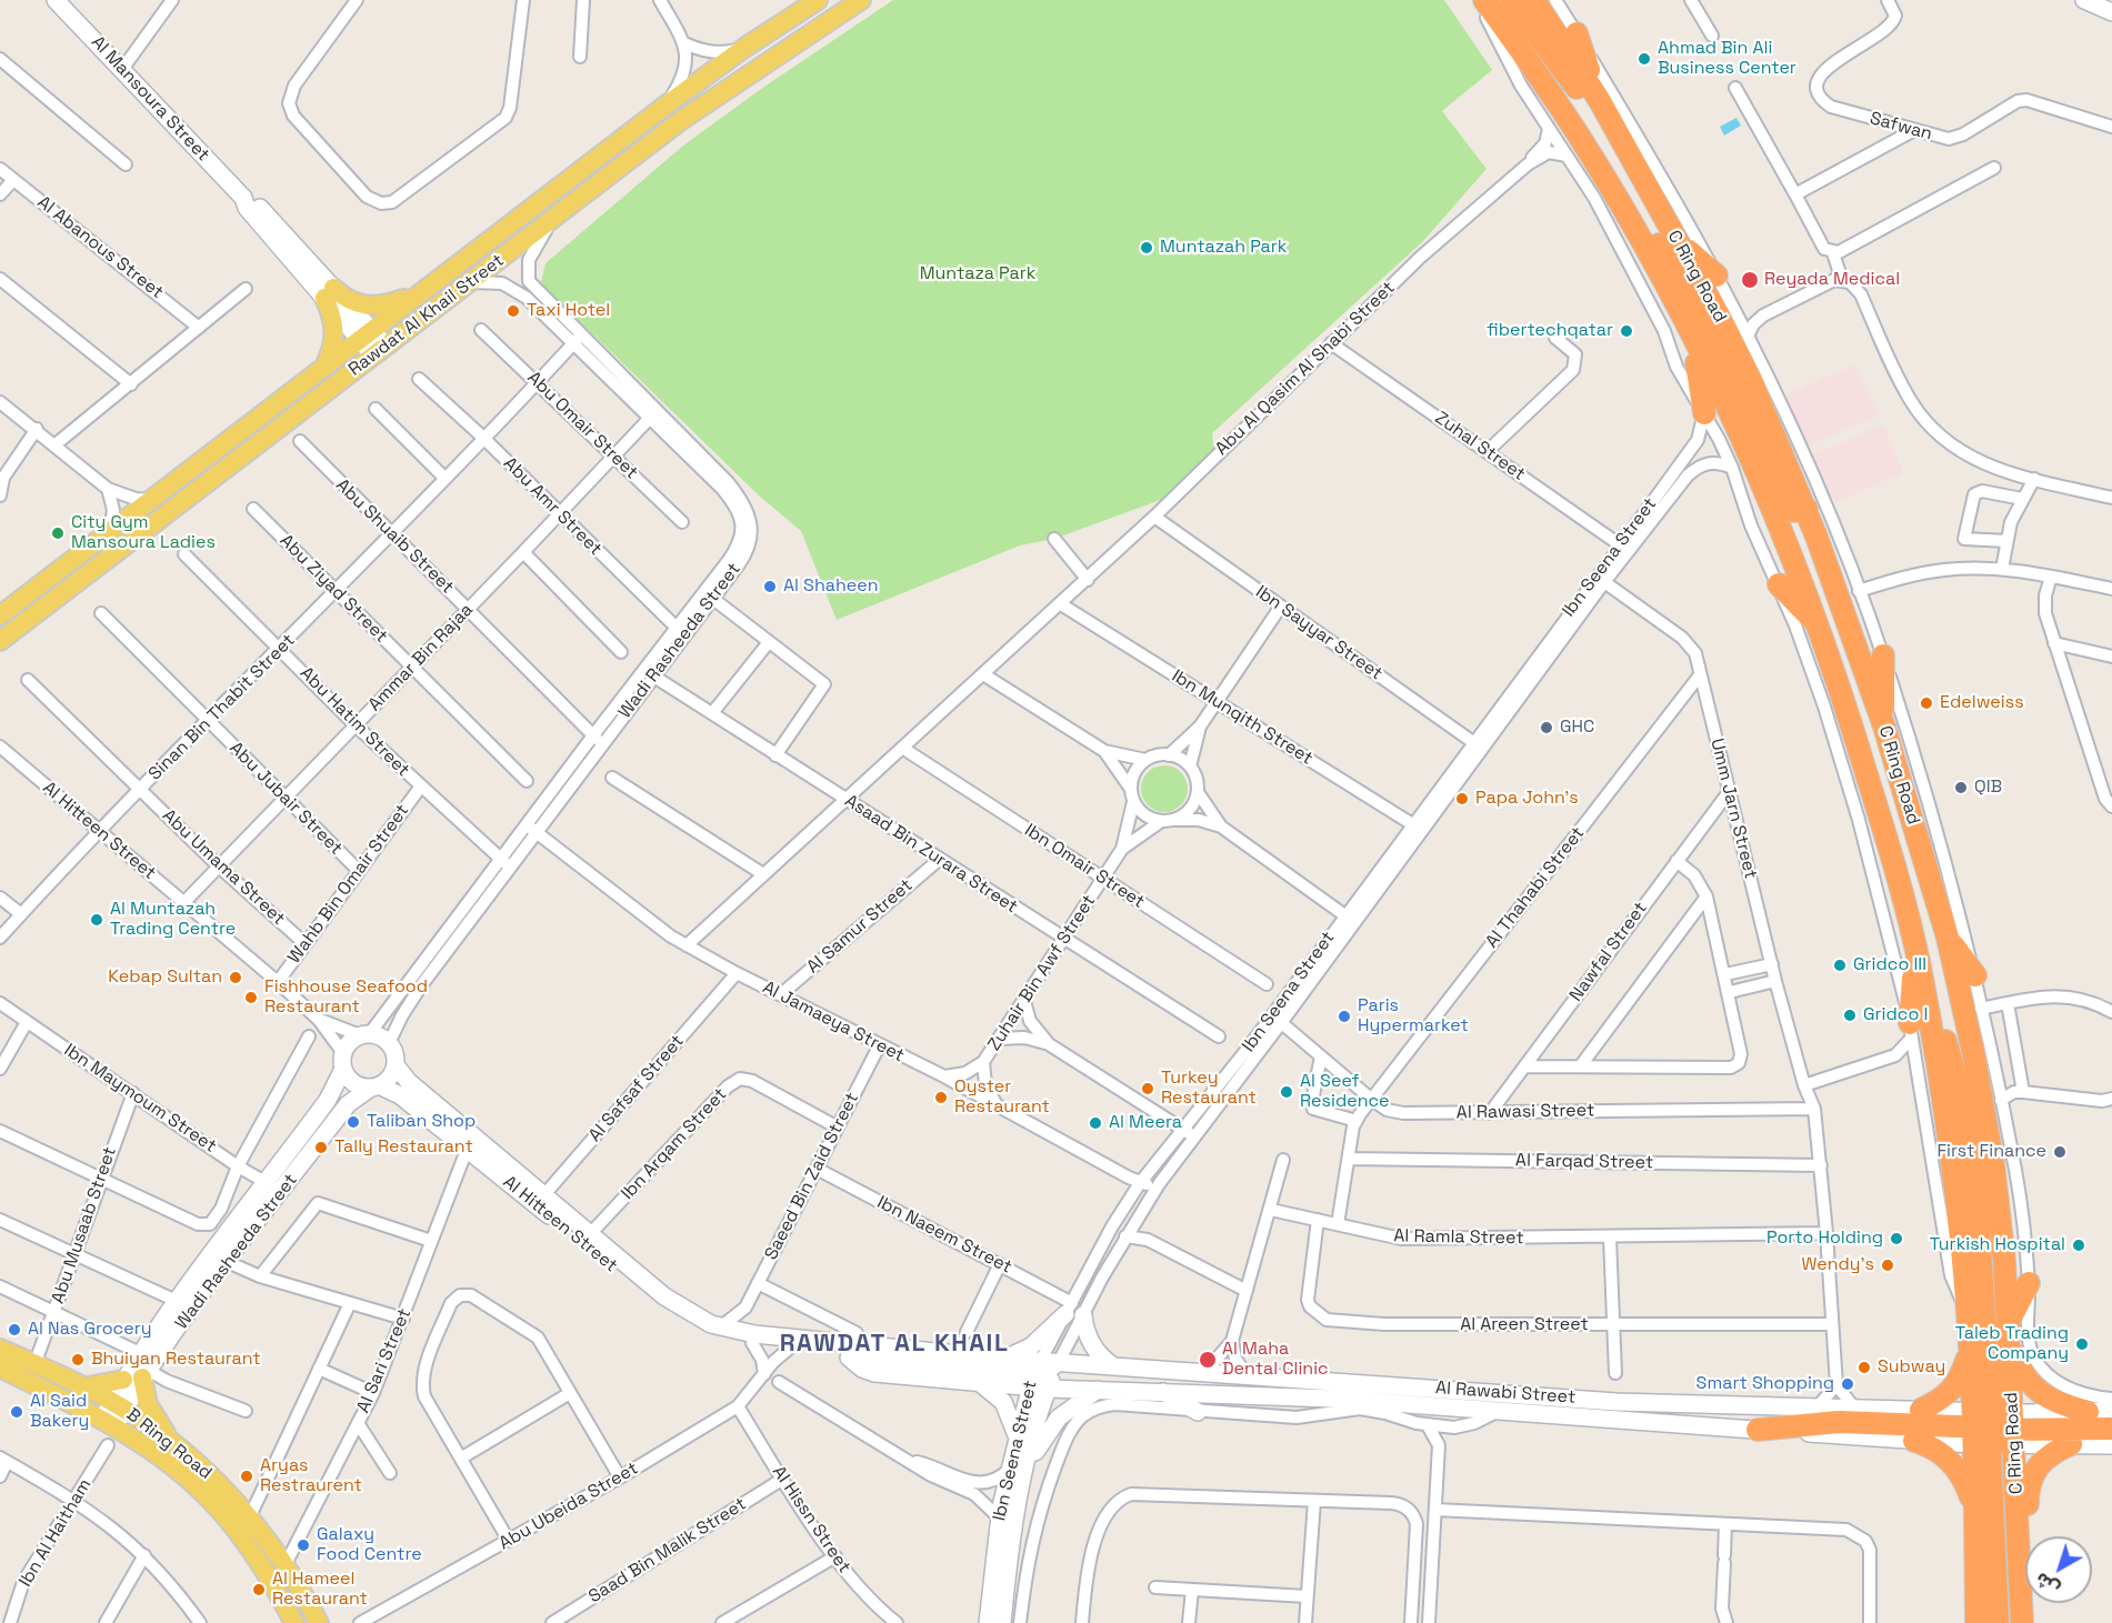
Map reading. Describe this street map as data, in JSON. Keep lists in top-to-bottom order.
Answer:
{
  "streets": {
    "highway": ["C Ring Road"],
    "main road": ["Rawdat Al Khail Street", "B Ring Road"],
    "street": [
      "Al Mansoura Street",
      "Safwan",
      "Al Abanous Street",
      "Abu Al Qasim Al Shabi Street",
      "Abu Omair Street",
      "Zuhal Street",
      "Abu Amr Street",
      "Abu Shuaib Street",
      "Ibn Seena Street",
      "Abu Ziyad Street",
      "Ibn Sayyar Street",
      "Wadi Rasheeda Street",
      "Ammar Bin Rajaa",
      "Sinan Bin Thabit Street",
      "Ibn Munqith Street",
      "Abu Hatim Street",
      "Abu Jubair Street",
      "Umm Jarn Street",
      "Al Hitteen Street",
      "Asaad Bin Zurara Street",
      "Ibn Omair Street",
      "Abu Umama Street",
      "Wahb Bin Omair Street",
      "Al Thahabi Street",
      "Al Samur Street",
      "Nawfal Street",
      "Zuhair Bin Awf Street",
      "Al Jamaeya Street",
      "Al Safsaf Street",
      "Ibn Maymoum Street",
      "Al Rawasi Street",
      "Ibn Arqam Street",
      "Al Farqad Street",
      "Saeed Bin Zaid Street",
      "Abu Musaab Street",
      "Ibn Naeem Street",
      "Al Ramla Street",
      "Al Areen Street",
      "Al Sari Street",
      "Al Rawabi Street",
      "Abu Ubeida Street",
      "Al Hissn Street",
      "Ibn Al Haitham",
      "Saad Bin Malik Street"
    ]
  },
  "crossings": [
    ["Al Mansoura Street", "Rawdat Al Khail Street"],
    ["C Ring Road", "Ibn Seena Street"],
    ["C Ring Road", "Al Rawabi Street"],
    ["Rawdat Al Khail Street", "Wadi Rasheeda Street"],
    ["Abu Al Qasim Al Shabi Street", "Zuhal Street"],
    ["Abu Al Qasim Al Shabi Street", "Ibn Sayyar Street"],
    ["Abu Al Qasim Al Shabi Street", "Ibn Munqith Street"],
    ["Abu Al Qasim Al Shabi Street", "Asaad Bin Zurara Street"],
    ["Abu Al Qasim Al Shabi Street", "Ibn Omair Street"],
    ["Abu Al Qasim Al Shabi Street", "Al Jamaeya Street"],
    ["Abu Omair Street", "Ammar Bin Rajaa"],
    ["Abu Omair Street", "Sinan Bin Thabit Street"],
    ["Zuhal Street", "Ibn Seena Street"],
    ["Abu Amr Street", "Wadi Rasheeda Street"],
    ["Abu Amr Street", "Ammar Bin Rajaa"],
    ["Abu Amr Street", "Sinan Bin Thabit Street"],
    ["Abu Shuaib Street", "Wadi Rasheeda Street"],
    ["Abu Shuaib Street", "Ammar Bin Rajaa"],
    ["Abu Shuaib Street", "Sinan Bin Thabit Street"],
    ["Ibn Seena Street", "Ibn Sayyar Street"],
    ["Ibn Seena Street", "Ibn Munqith Street"],
    ["Ibn Seena Street", "Umm Jarn Street"],
    ["Ibn Seena Street", "Al Jamaeya Street"],
    ["Ibn Seena Street", "Al Rawasi Street"],
    ["Ibn Seena Street", "Ibn Naeem Street"],
    ["Ibn Seena Street", "Al Rawabi Street"],
    ["Abu Ziyad Street", "Ammar Bin Rajaa"],
    ["Abu Ziyad Street", "Sinan Bin Thabit Street"],
    ["Wadi Rasheeda Street", "Ammar Bin Rajaa"],
    ["Wadi Rasheeda Street", "Sinan Bin Thabit Street"],
    ["Wadi Rasheeda Street", "Abu Hatim Street"],
    ["Wadi Rasheeda Street", "Al Hitteen Street"],
    ["Wadi Rasheeda Street", "Asaad Bin Zurara Street"],
    ["Wadi Rasheeda Street", "Al Jamaeya Street"],
    ["Wadi Rasheeda Street", "Ibn Maymoum Street"],
    ["Wadi Rasheeda Street", "Abu Musaab Street"],
    ["Wadi Rasheeda Street", "B Ring Road"],
    ["Ammar Bin Rajaa", "Abu Hatim Street"],
    ["Ammar Bin Rajaa", "Abu Jubair Street"],
    ["Ammar Bin Rajaa", "Al Hitteen Street"],
    ["Ammar Bin Rajaa", "Abu Umama Street"],
    ["Sinan Bin Thabit Street", "Abu Hatim Street"],
    ["Sinan Bin Thabit Street", "Abu Jubair Street"],
    ["Sinan Bin Thabit Street", "Al Hitteen Street"],
    ["Sinan Bin Thabit Street", "Abu Umama Street"],
    ["Abu Hatim Street", "Wahb Bin Omair Street"],
    ["Abu Jubair Street", "Wahb Bin Omair Street"],
    ["Umm Jarn Street", "Al Thahabi Street"],
    ["Umm Jarn Street", "Nawfal Street"],
    ["Umm Jarn Street", "Al Rawasi Street"],
    ["Umm Jarn Street", "Al Farqad Street"],
    ["Umm Jarn Street", "Al Ramla Street"],
    ["Umm Jarn Street", "Al Areen Street"],
    ["Al Hitteen Street", "Wahb Bin Omair Street"],
    ["Al Hitteen Street", "Al Safsaf Street"],
    ["Al Hitteen Street", "Ibn Arqam Street"],
    ["Al Hitteen Street", "Saeed Bin Zaid Street"],
    ["Al Hitteen Street", "Al Sari Street"],
    ["Al Hitteen Street", "Al Rawabi Street"],
    ["Asaad Bin Zurara Street", "Al Samur Street"],
    ["Asaad Bin Zurara Street", "Zuhair Bin Awf Street"],
    ["Ibn Omair Street", "Zuhair Bin Awf Street"],
    ["Abu Umama Street", "Wahb Bin Omair Street"],
    ["Al Thahabi Street", "Al Rawasi Street"],
    ["Al Samur Street", "Al Jamaeya Street"],
    ["Nawfal Street", "Al Rawasi Street"],
    ["Zuhair Bin Awf Street", "Al Jamaeya Street"],
    ["Al Jamaeya Street", "Al Safsaf Street"],
    ["Al Jamaeya Street", "Saeed Bin Zaid Street"],
    ["Ibn Maymoum Street", "Abu Musaab Street"],
    ["Ibn Arqam Street", "Saeed Bin Zaid Street"],
    ["Saeed Bin Zaid Street", "Ibn Naeem Street"],
    ["Saeed Bin Zaid Street", "Al Rawabi Street"],
    ["Ibn Naeem Street", "Al Rawabi Street"],
    ["Al Ramla Street", "Al Areen Street"],
    ["Al Sari Street", "B Ring Road"],
    ["Al Rawabi Street", "Abu Ubeida Street"],
    ["Abu Ubeida Street", "Al Hissn Street"],
    ["Al Hissn Street", "Saad Bin Malik Street"]
  ],
  "districts": ["RAWDAT AL KHAIL"],
  "parks": ["Muntaza Park"],
  "places": [
    "Ahmad Bin Ali Business Center",
    "Muntazah Park",
    "Reyada Medical",
    "Taxi Hotel",
    "fibertechqatar",
    "City Gym Mansoura Ladies",
    "Al Shaheen",
    "Edelweiss",
    "GHC",
    "QIB",
    "Papa John's",
    "Al Muntazah Trading Centre",
    "Gridco III",
    "Kebap Sultan",
    "Fishhouse Seafood Restaurant",
    "Gridco I",
    "Paris Hypermarket",
    "Turkey Restaurant",
    "Al Seef Residence",
    "Oyster Restaurant",
    "Taliban Shop",
    "Al Meera",
    "Tally Restaurant",
    "First Finance",
    "Porto Holding",
    "Turkish Hospital",
    "Wendy's",
    "Al Nas Grocery",
    "Taleb Trading Company",
    "Bhuiyan Restaurant",
    "Al Maha Dental Clinic",
    "Subway",
    "Smart Shopping",
    "Al Said Bakery",
    "Aryas Restraurent",
    "Galaxy Food Centre",
    "Al Hameel Restaurant"
  ],
  "north": "bottom left"
}
